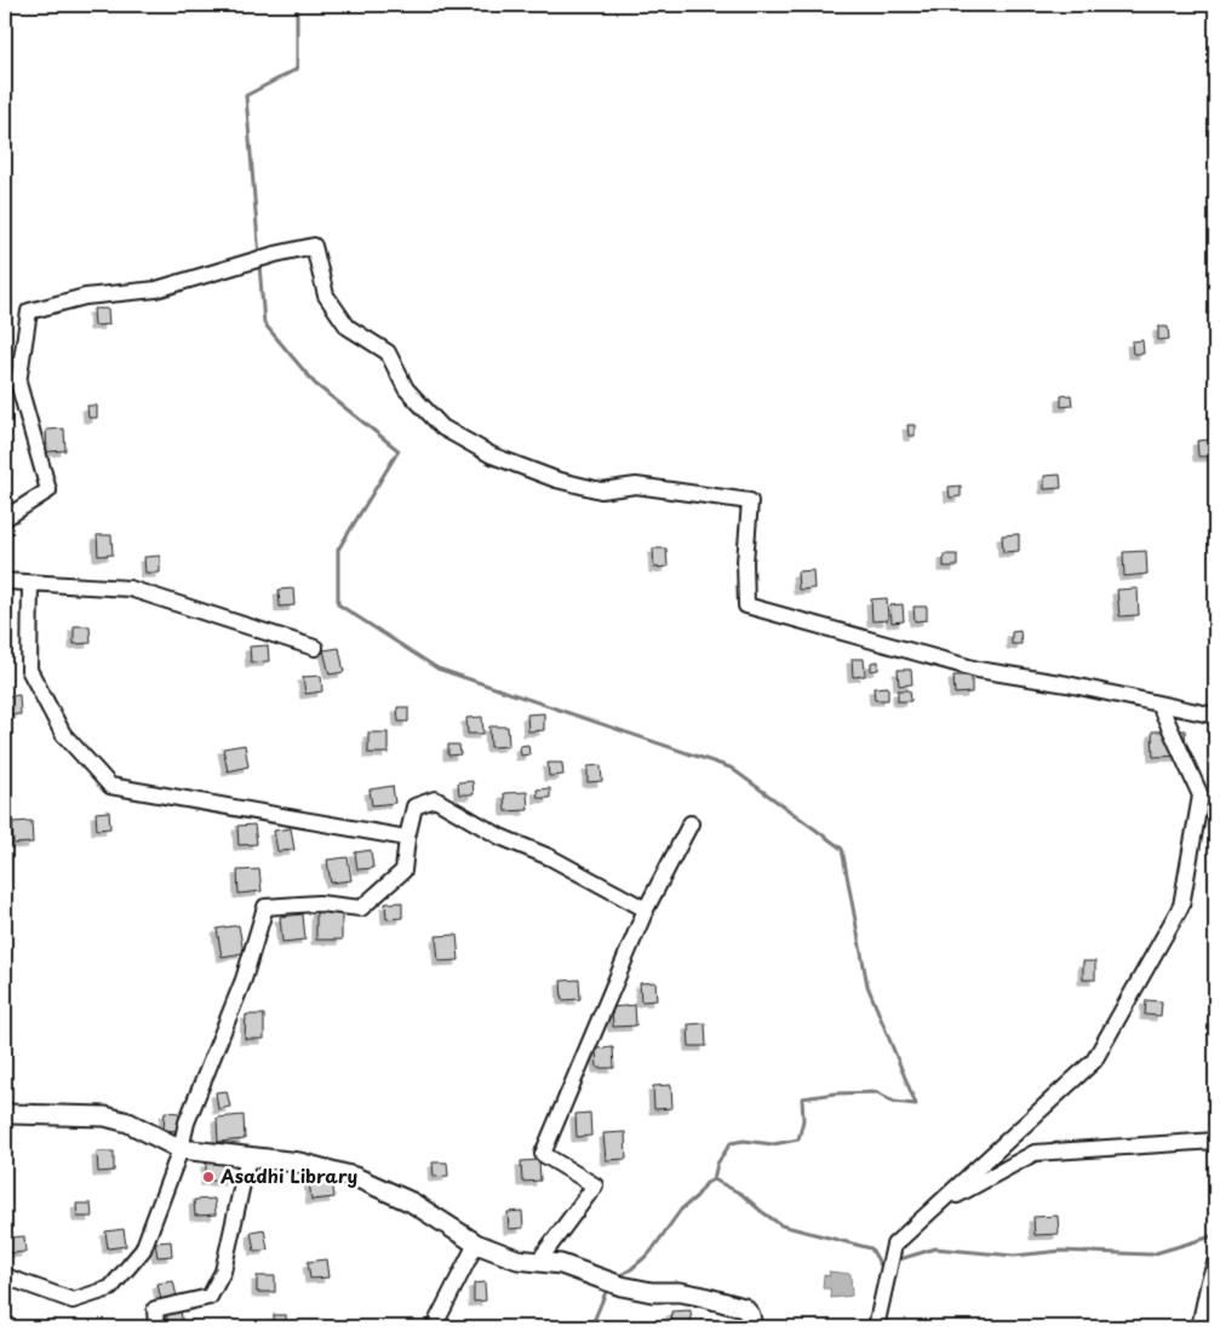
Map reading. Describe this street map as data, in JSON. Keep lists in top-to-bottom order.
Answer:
{
  "places": ["Asadhi Library"]
}
